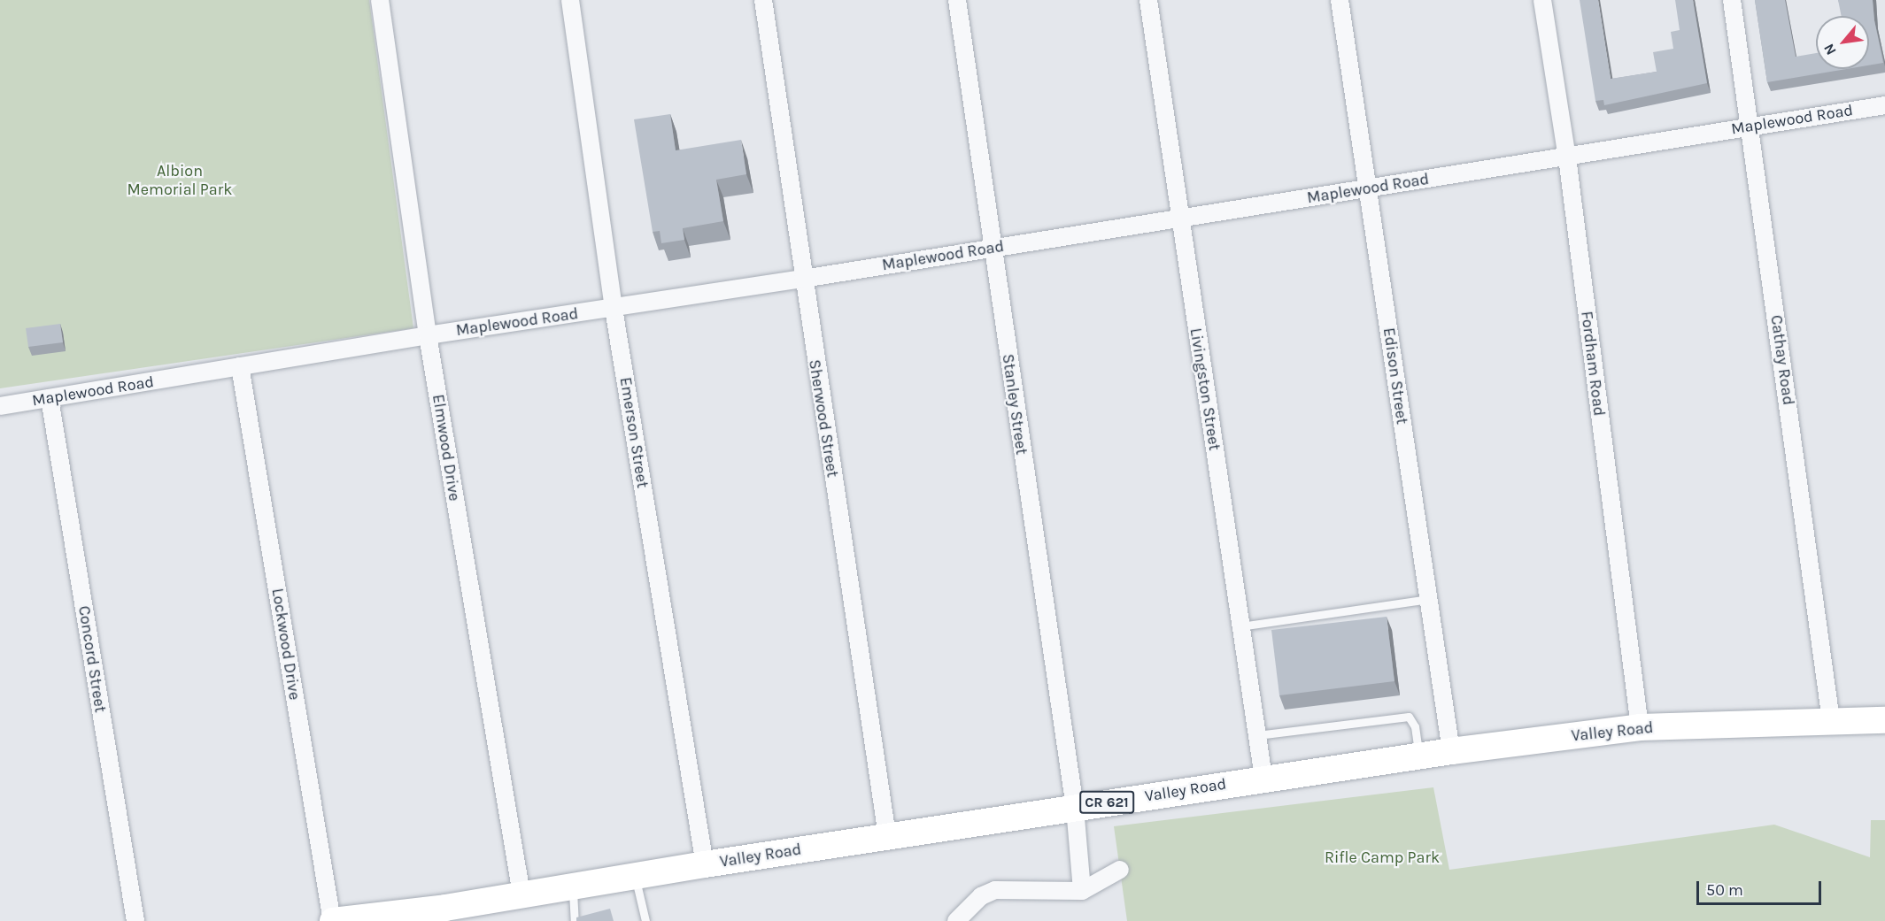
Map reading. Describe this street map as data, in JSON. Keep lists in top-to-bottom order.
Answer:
{
  "streets": {
    "main road": ["Valley Road", "CR 621"],
    "street": [
      "Maplewood Road",
      "Cathay Road",
      "Fordham Road",
      "Edison Street",
      "Livingston Street",
      "Stanley Street",
      "Sherwood Street",
      "Emerson Street",
      "Elmwood Drive",
      "Lockwood Drive",
      "Concord Street"
    ]
  },
  "crossings": [
    ["Maplewood Road", "Cathay Road"],
    ["Maplewood Road", "Fordham Road"],
    ["Maplewood Road", "Edison Street"],
    ["Maplewood Road", "Livingston Street"],
    ["Maplewood Road", "Stanley Street"],
    ["Maplewood Road", "Sherwood Street"],
    ["Maplewood Road", "Emerson Street"],
    ["Maplewood Road", "Elmwood Drive"],
    ["Maplewood Road", "Lockwood Drive"],
    ["Maplewood Road", "Concord Street"],
    ["Cathay Road", "Valley Road"],
    ["Fordham Road", "Valley Road"],
    ["Edison Street", "Valley Road"],
    ["Livingston Street", "Valley Road"],
    ["Stanley Street", "Valley Road"],
    ["Sherwood Street", "Valley Road"],
    ["Emerson Street", "Valley Road"],
    ["Elmwood Drive", "Valley Road"],
    ["Lockwood Drive", "Valley Road"]
  ],
  "parks": ["Albion Memorial Park", "Rifle Camp Park"],
  "scale_bar": "50 m",
  "north": "bottom left"
}
